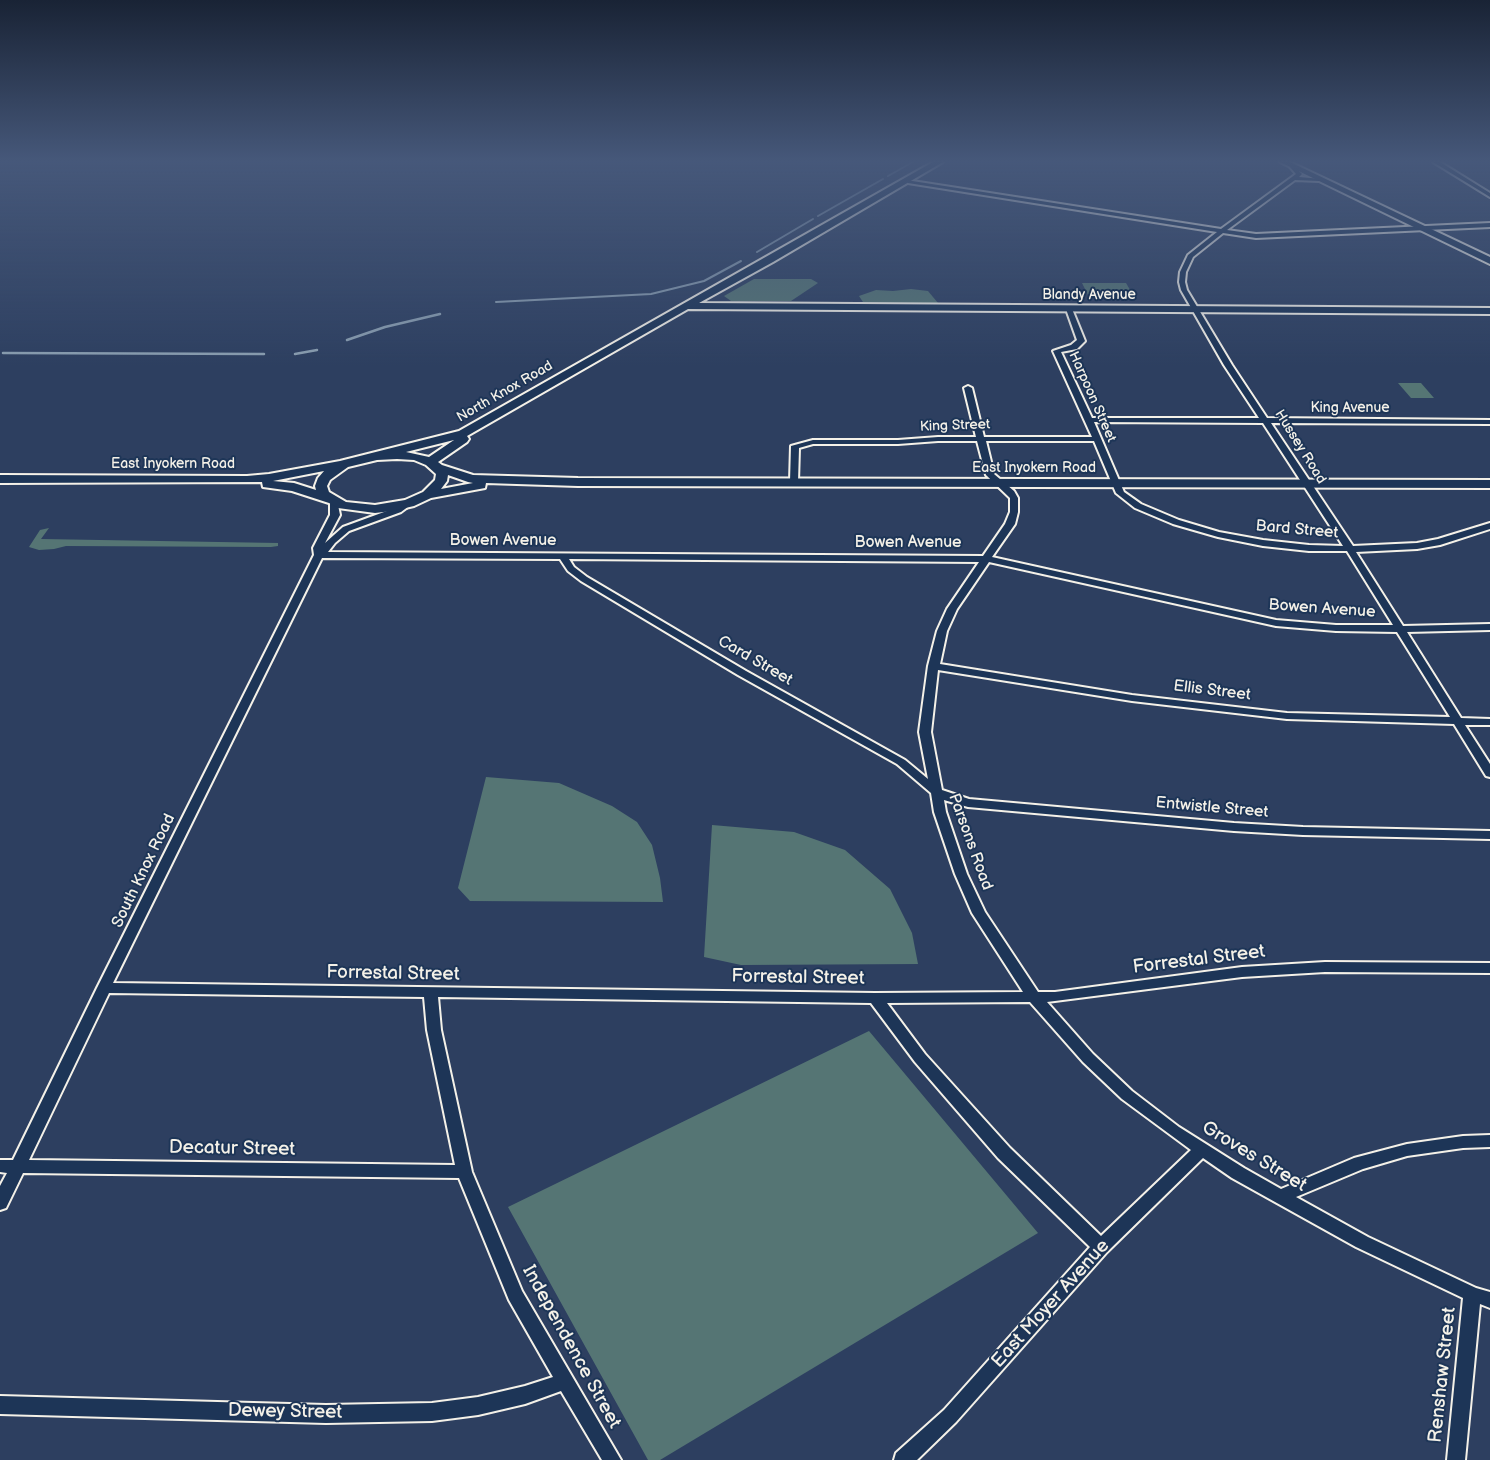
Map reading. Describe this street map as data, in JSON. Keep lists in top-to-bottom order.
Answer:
{
  "streets": {
    "street": [
      "Blandy Avenue",
      "North Knox Road",
      "Harpoon Street",
      "King Avenue",
      "King Street",
      "Hussey Road",
      "East Inyokern Road",
      "Bard Street",
      "Bowen Avenue",
      "Card Street",
      "Ellis Street",
      "Entwistle Street",
      "Parsons Road",
      "South Knox Road",
      "Forrestal Street",
      "Decatur Street",
      "Groves Street",
      "East Moyer Avenue",
      "Independence Street",
      "Renshaw Street",
      "Dewey Street"
    ]
  },
  "crossings": [
    ["Blandy Avenue", "North Knox Road"],
    ["Blandy Avenue", "Harpoon Street"],
    ["Blandy Avenue", "Hussey Road"],
    ["North Knox Road", "East Inyokern Road"],
    ["Harpoon Street", "King Avenue"],
    ["Harpoon Street", "King Street"],
    ["Harpoon Street", "East Inyokern Road"],
    ["Harpoon Street", "Bard Street"],
    ["King Avenue", "Hussey Road"],
    ["King Street", "East Inyokern Road"],
    ["King Street", "Parsons Road"],
    ["Hussey Road", "East Inyokern Road"],
    ["Hussey Road", "Bard Street"],
    ["Hussey Road", "Bowen Avenue"],
    ["Hussey Road", "Ellis Street"],
    ["East Inyokern Road", "Bard Street"],
    ["East Inyokern Road", "Parsons Road"],
    ["East Inyokern Road", "South Knox Road"],
    ["Bowen Avenue", "Card Street"],
    ["Bowen Avenue", "Parsons Road"],
    ["Bowen Avenue", "South Knox Road"],
    ["Card Street", "Entwistle Street"],
    ["Card Street", "Parsons Road"],
    ["Ellis Street", "Parsons Road"],
    ["Entwistle Street", "Parsons Road"],
    ["Parsons Road", "Forrestal Street"],
    ["Parsons Road", "Groves Street"],
    ["South Knox Road", "Forrestal Street"],
    ["South Knox Road", "Decatur Street"],
    ["Forrestal Street", "Groves Street"],
    ["Forrestal Street", "Independence Street"],
    ["Decatur Street", "Independence Street"],
    ["Groves Street", "East Moyer Avenue"],
    ["Groves Street", "Renshaw Street"],
    ["Independence Street", "Dewey Street"]
  ]
}
